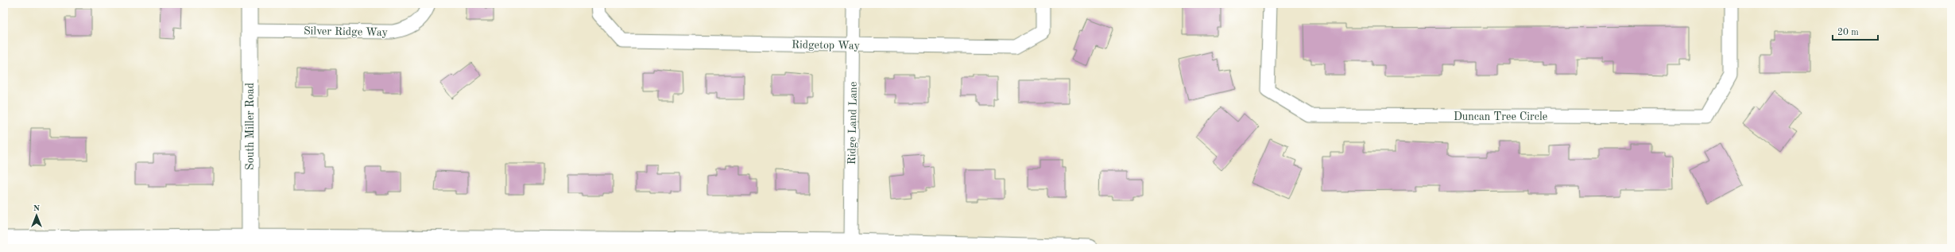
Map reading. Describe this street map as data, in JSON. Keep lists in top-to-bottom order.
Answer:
{
  "streets": {
    "street": [
      "Silver Ridge Way",
      "Ridgetop Way",
      "Duncan Tree Circle",
      "Ridge Land Lane",
      "South Miller Road"
    ]
  },
  "crossings": [
    ["Silver Ridge Way", "South Miller Road"],
    ["Ridgetop Way", "Ridge Land Lane"]
  ],
  "scale_bar": "20 m",
  "north": "top"
}
